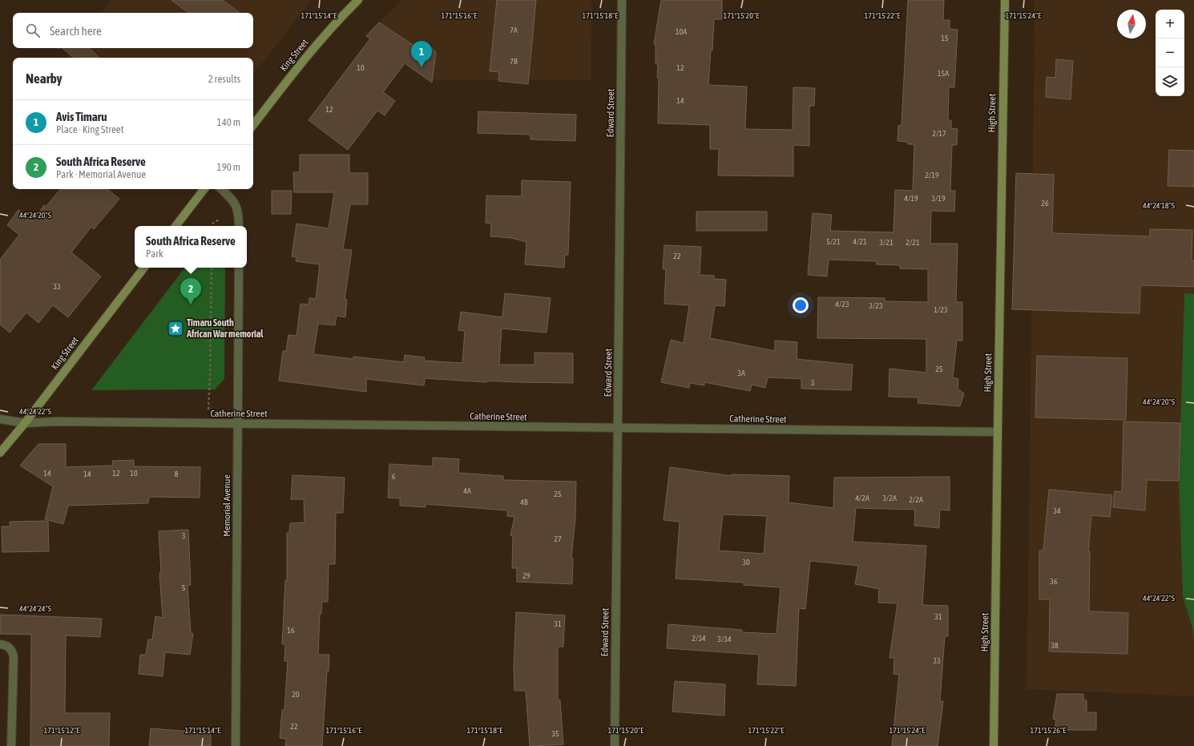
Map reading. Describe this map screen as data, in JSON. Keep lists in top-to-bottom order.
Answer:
{
  "streets": {
    "street": [
      "King Street",
      "Edward Street",
      "High Street",
      "Catherine Street",
      "Memorial Avenue"
    ]
  },
  "crossings": [
    ["King Street", "Catherine Street"],
    ["Edward Street", "Catherine Street"],
    ["High Street", "Catherine Street"],
    ["Catherine Street", "Memorial Avenue"]
  ],
  "places": {
    "place": ["Timaru South African War memorial"]
  },
  "house_numbers": [
    "7A",
    "10A",
    "15",
    "7B",
    "10",
    "12",
    "15A",
    "14",
    "12",
    "2/17",
    "2/19",
    "4/19",
    "3/19",
    "26",
    "5/21",
    "4/21",
    "3/21",
    "2/21",
    "22",
    "33",
    "4/23",
    "3/23",
    "1/23",
    "25",
    "3A",
    "3",
    "14",
    "12",
    "10",
    "14",
    "8",
    "6",
    "4A",
    "25",
    "4/2A",
    "3/2A",
    "2/2A",
    "4B",
    "34",
    "3",
    "27",
    "30",
    "29",
    "36",
    "5",
    "31",
    "31",
    "16",
    "2/34",
    "3/34",
    "38",
    "33",
    "20",
    "22",
    "35"
  ],
  "north": "top",
  "page": {
    "map_buttons": ["+", "−"],
    "search": "Search here",
    "pins": ["1", "2"],
    "heading": ["Nearby", "2 results"],
    "list": [
      {
        "mark": "1",
        "name": "Avis Timaru",
        "note": "Place · King Street",
        "value": "140 m"
      },
      {
        "mark": "2",
        "name": "South Africa Reserve",
        "note": "Park · Memorial Avenue",
        "value": "190 m"
      }
    ],
    "popup": ["South Africa Reserve", "Park"]
  },
  "coordinates": [
    "171°15'14\"E",
    "171°15'16\"E",
    "171°15'18\"E",
    "171°15'20\"E",
    "171°15'22\"E",
    "171°15'24\"E",
    "44°24'18\"S",
    "44°24'20\"S",
    "44°24'22\"S",
    "44°24'24\"S",
    "171°15'12\"E",
    "171°15'26\"E"
  ]
}
